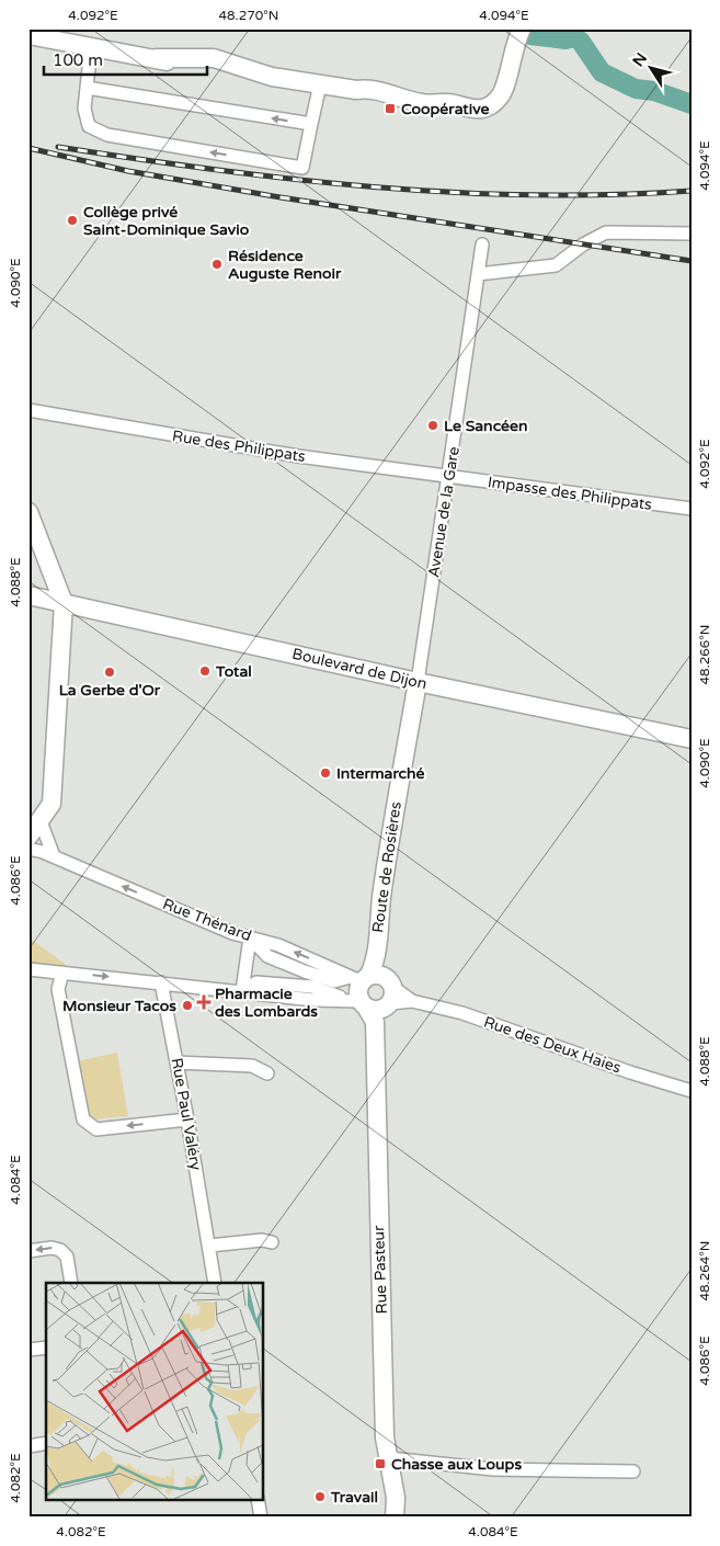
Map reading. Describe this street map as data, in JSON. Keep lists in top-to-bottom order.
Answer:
{
  "streets": {
    "street": [
      "Rue des Philippats",
      "Impasse des Philippats",
      "Avenue de la Gare",
      "Boulevard de Dijon",
      "Route de Rosières",
      "Rue Thénard",
      "Rue des Deux Haies",
      "Rue Paul Valéry",
      "Rue Pasteur"
    ]
  },
  "crossings": [
    ["Rue des Philippats", "Impasse des Philippats"],
    ["Rue des Philippats", "Avenue de la Gare"],
    ["Impasse des Philippats", "Avenue de la Gare"],
    ["Avenue de la Gare", "Boulevard de Dijon"],
    ["Avenue de la Gare", "Route de Rosières"],
    ["Boulevard de Dijon", "Route de Rosières"],
    ["Route de Rosières", "Rue Thénard"],
    ["Route de Rosières", "Rue des Deux Haies"],
    ["Route de Rosières", "Rue Pasteur"],
    ["Rue Thénard", "Rue des Deux Haies"],
    ["Rue Thénard", "Rue Pasteur"],
    ["Rue des Deux Haies", "Rue Pasteur"]
  ],
  "places": {
    "transit": ["Coopérative", "Chasse aux Loups"],
    "other": [
      "Collège privé Saint-Dominique Savio",
      "Résidence Auguste Renoir",
      "Le Sancéen",
      "Total",
      "La Gerbe d'Or",
      "Intermarché",
      "Monsieur Tacos",
      "Travail"
    ],
    "health": ["Pharmacie des Lombards"]
  },
  "scale_bar": "100 m",
  "north": "top left",
  "coordinates": [
    "4.092°E",
    "48.270°N",
    "4.094°E",
    "4.090°E",
    "4.088°E",
    "48.266°N",
    "4.086°E",
    "4.084°E",
    "48.264°N",
    "4.082°E"
  ]
}
